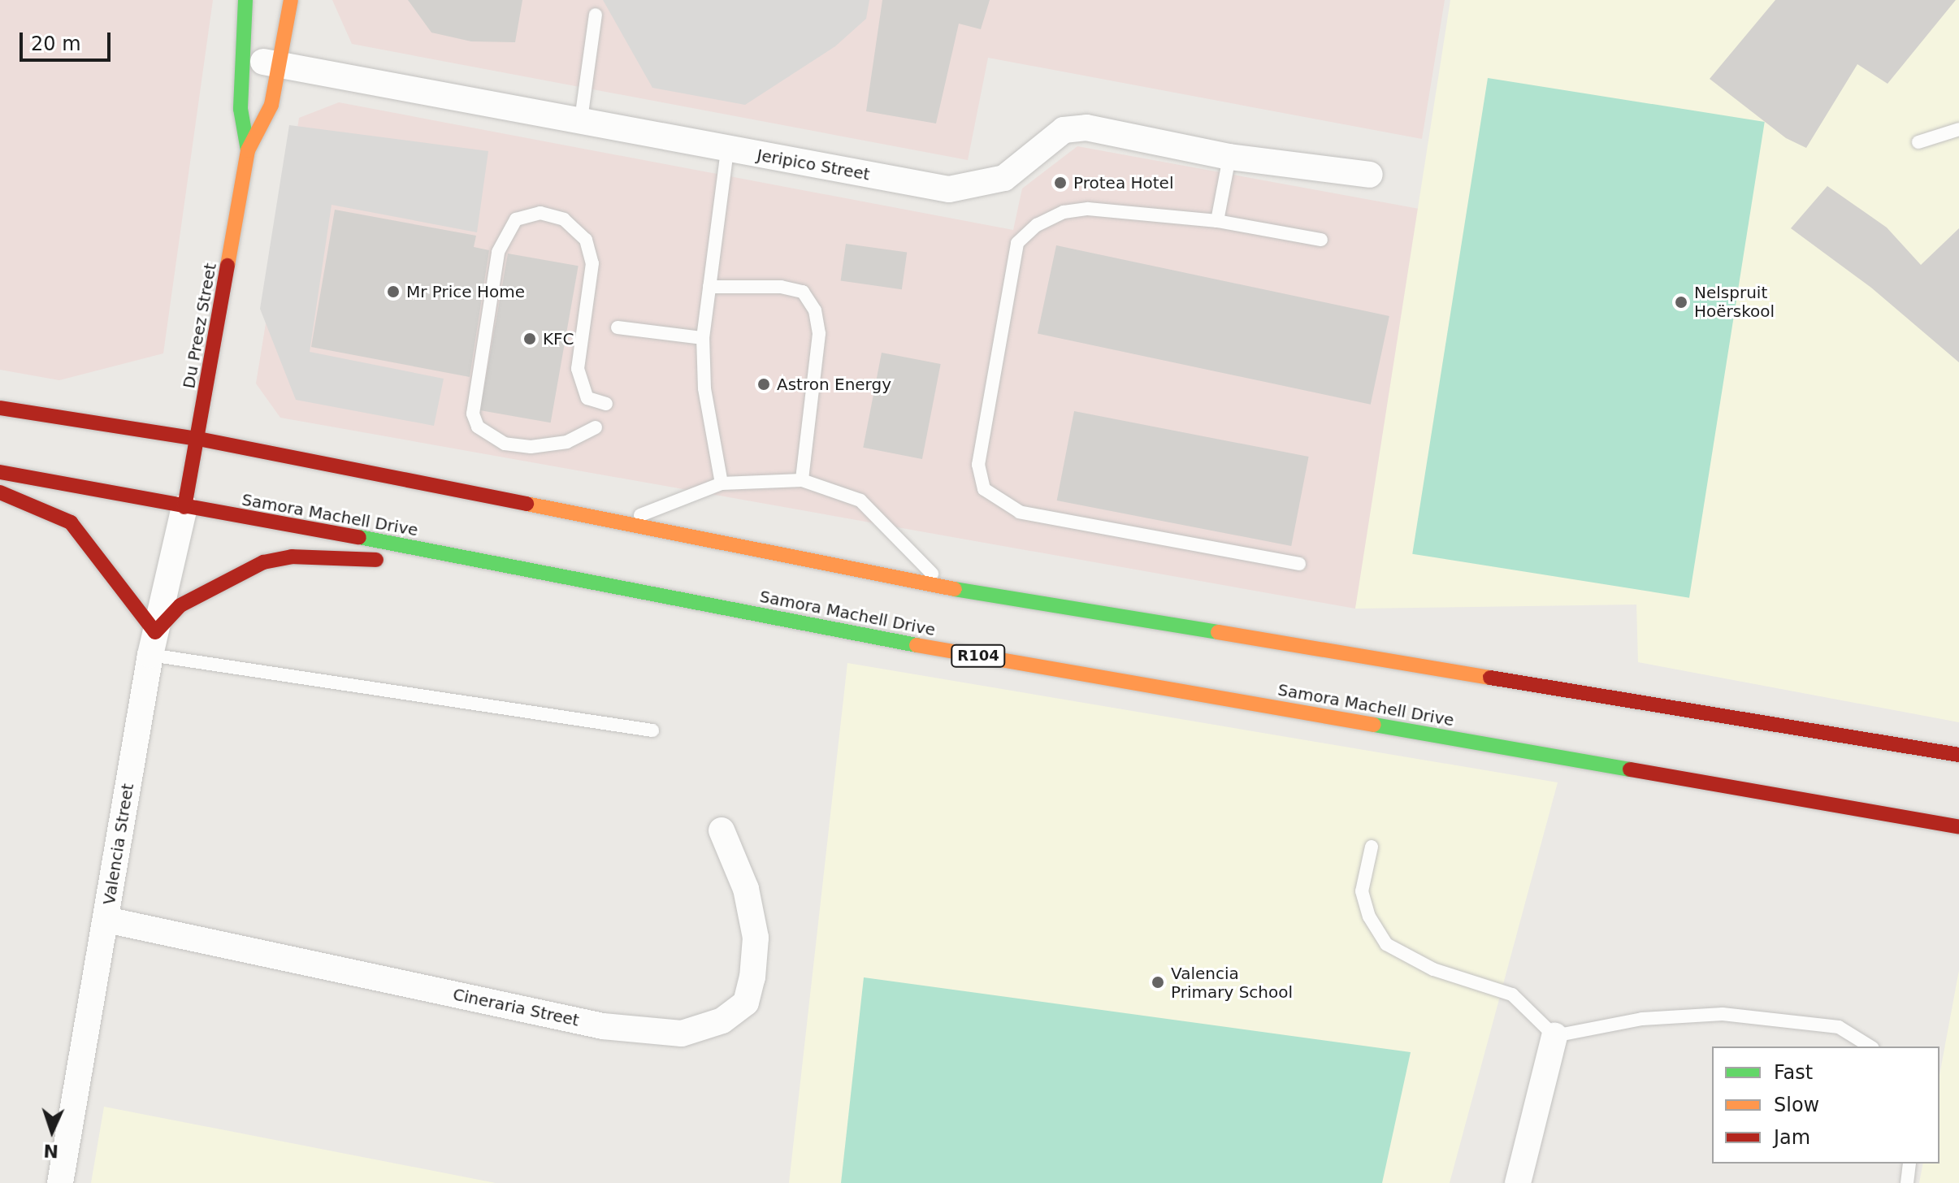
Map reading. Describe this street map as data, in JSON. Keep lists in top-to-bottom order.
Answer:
{
  "streets": {
    "main road": ["Du Preez Street", "Samora Machell Drive", "R104"],
    "street": ["Jeripico Street", "Valencia Street", "Cineraria Street"]
  },
  "crossings": [
    ["Jeripico Street", "Du Preez Street"],
    ["Du Preez Street", "Samora Machell Drive"],
    ["Du Preez Street", "Valencia Street"],
    ["Samora Machell Drive", "Valencia Street"],
    ["Valencia Street", "Cineraria Street"]
  ],
  "places": [
    "Protea Hotel",
    "Mr Price Home",
    "Nelspruit Hoërskool",
    "KFC",
    "Astron Energy",
    "Valencia Primary School"
  ],
  "legend": ["Fast", "Slow", "Jam"],
  "scale_bar": "20 m",
  "north": "bottom"
}
